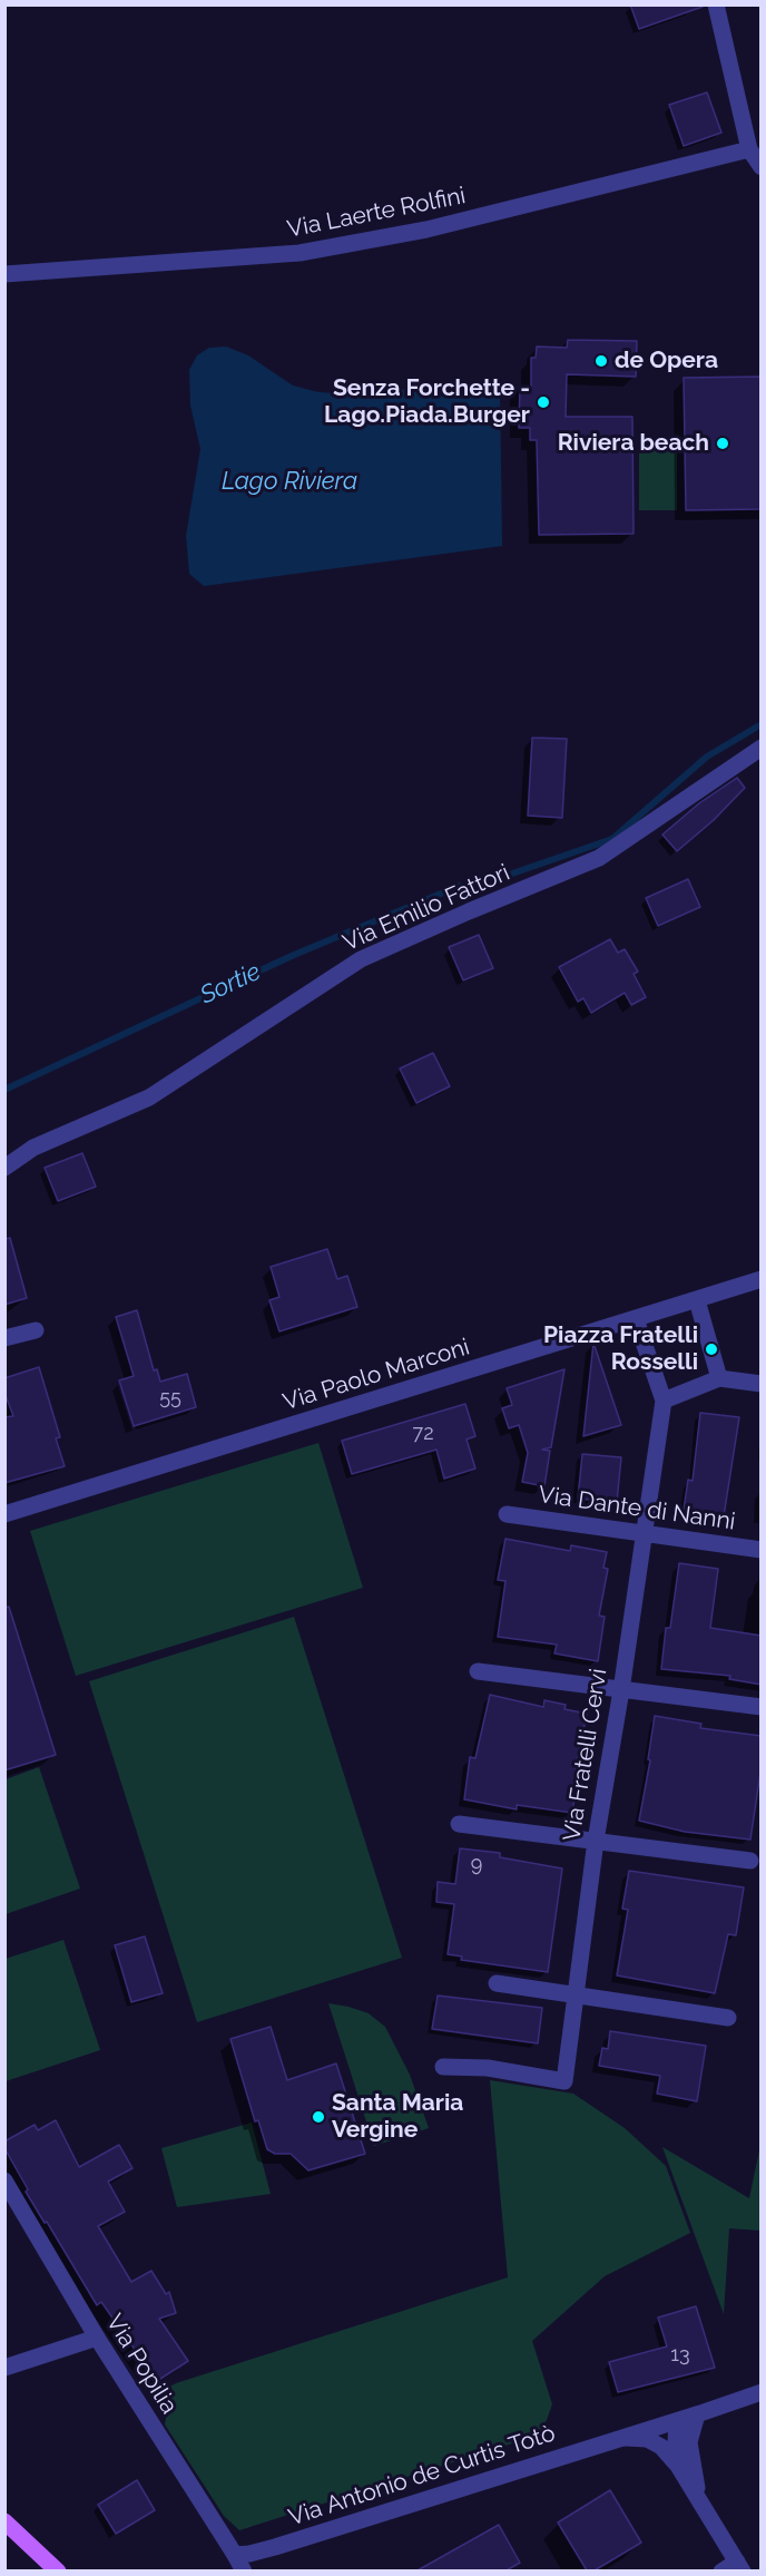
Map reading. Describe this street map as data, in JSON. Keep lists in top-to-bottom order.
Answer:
{
  "streets": {
    "street": [
      "Via Laerte Rolfini",
      "Via Emilio Fattori",
      "Via Paolo Marconi",
      "Via Dante di Nanni",
      "Via Fratelli Cervi",
      "Via Popilia",
      "Via Antonio de Curtis Totò"
    ]
  },
  "crossings": [
    ["Via Paolo Marconi", "Via Fratelli Cervi"],
    ["Via Dante di Nanni", "Via Fratelli Cervi"],
    ["Via Popilia", "Via Antonio de Curtis Totò"]
  ],
  "water": ["Lago Riviera", "Sortie"],
  "places": [
    "de Opera",
    "Senza Forchette - Lago.Piada.Burger",
    "Riviera beach",
    "Piazza Fratelli Rosselli",
    "Santa Maria Vergine"
  ],
  "house_numbers": [
    "55",
    "72",
    "9",
    "13"
  ]
}
